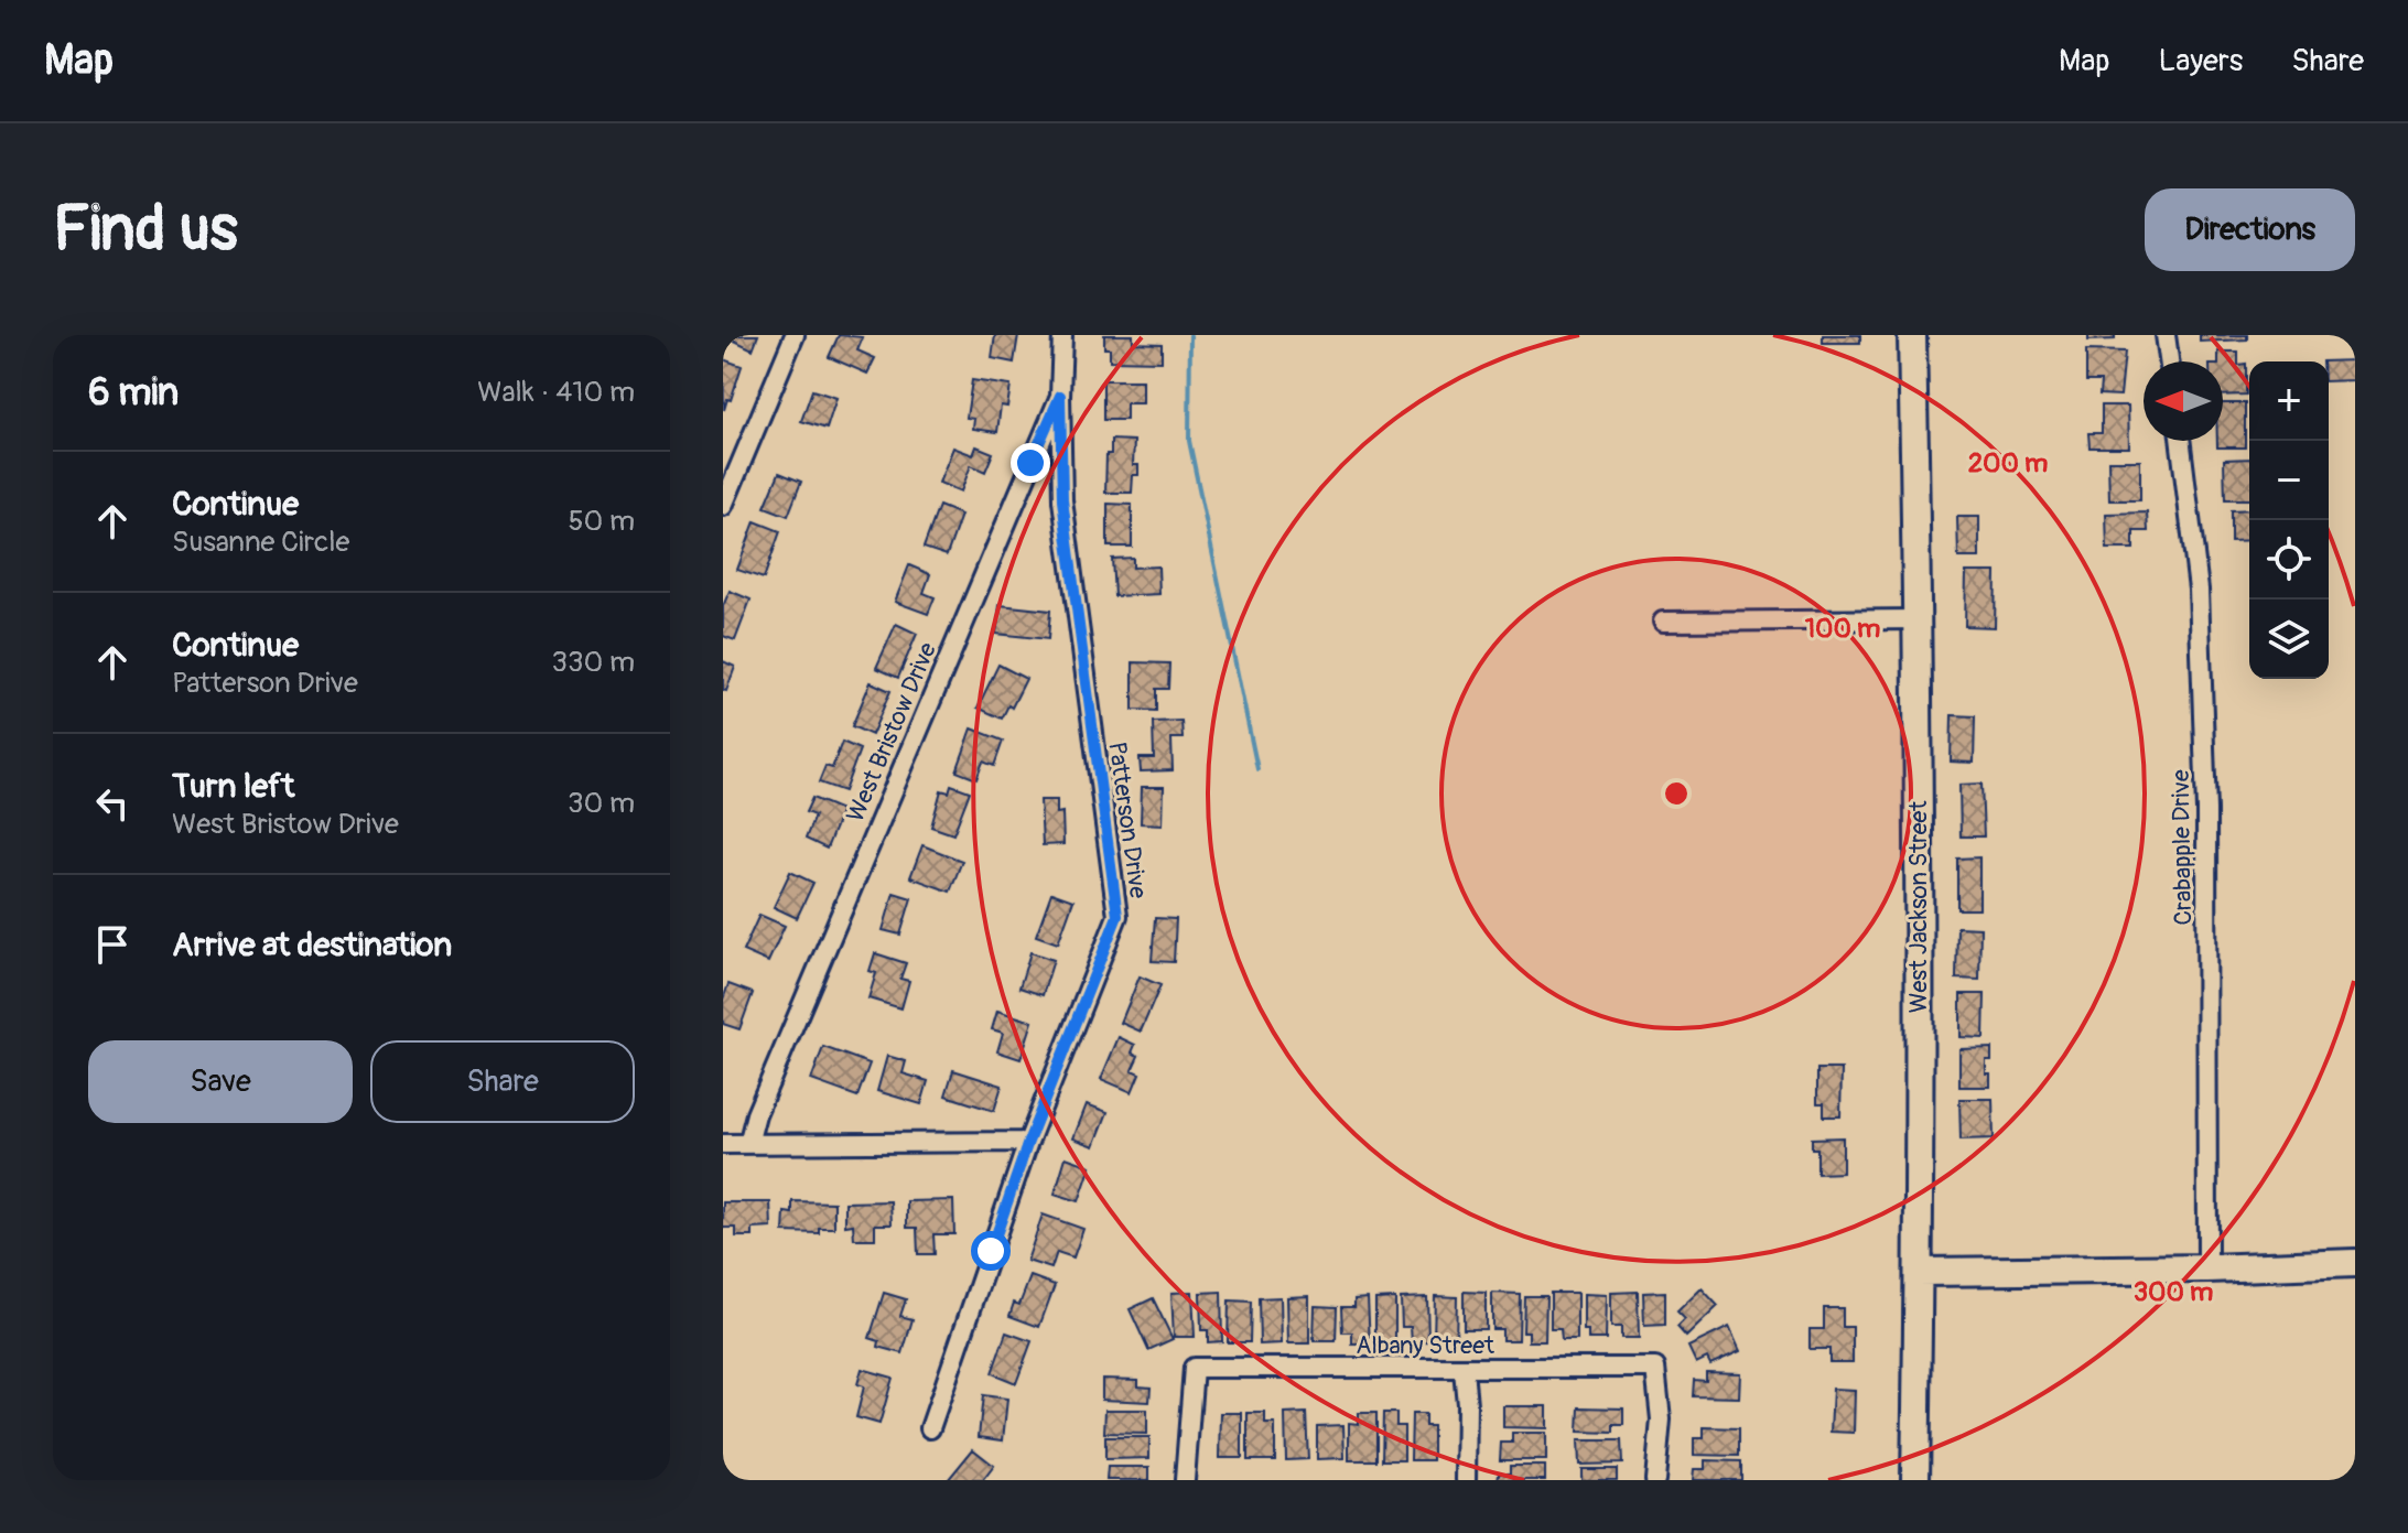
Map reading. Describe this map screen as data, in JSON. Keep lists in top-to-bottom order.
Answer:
{
  "streets": {
    "street": [
      "West Bristow Drive",
      "Patterson Drive",
      "Crabapple Drive",
      "West Jackson Street",
      "Albany Street"
    ]
  },
  "crossings": [
    ["West Bristow Drive", "Patterson Drive"]
  ],
  "north": "left",
  "page": {
    "header": "Map",
    "nav": ["Map", "Layers", "Share"],
    "buttons": [
      "Directions",
      ["Save", "Share"]
    ],
    "title": "Find us",
    "heading": ["6 min", "Walk · 410 m"],
    "map_buttons": ["+", "−"],
    "list": [
      ["Continue", "Susanne Circle", "50 m"],
      ["Continue", "Patterson Drive", "330 m"],
      ["Turn left", "West Bristow Drive", "30 m"],
      "Arrive at destination"
    ]
  },
  "rings": ["200 m", "100 m", "300 m"]
}
